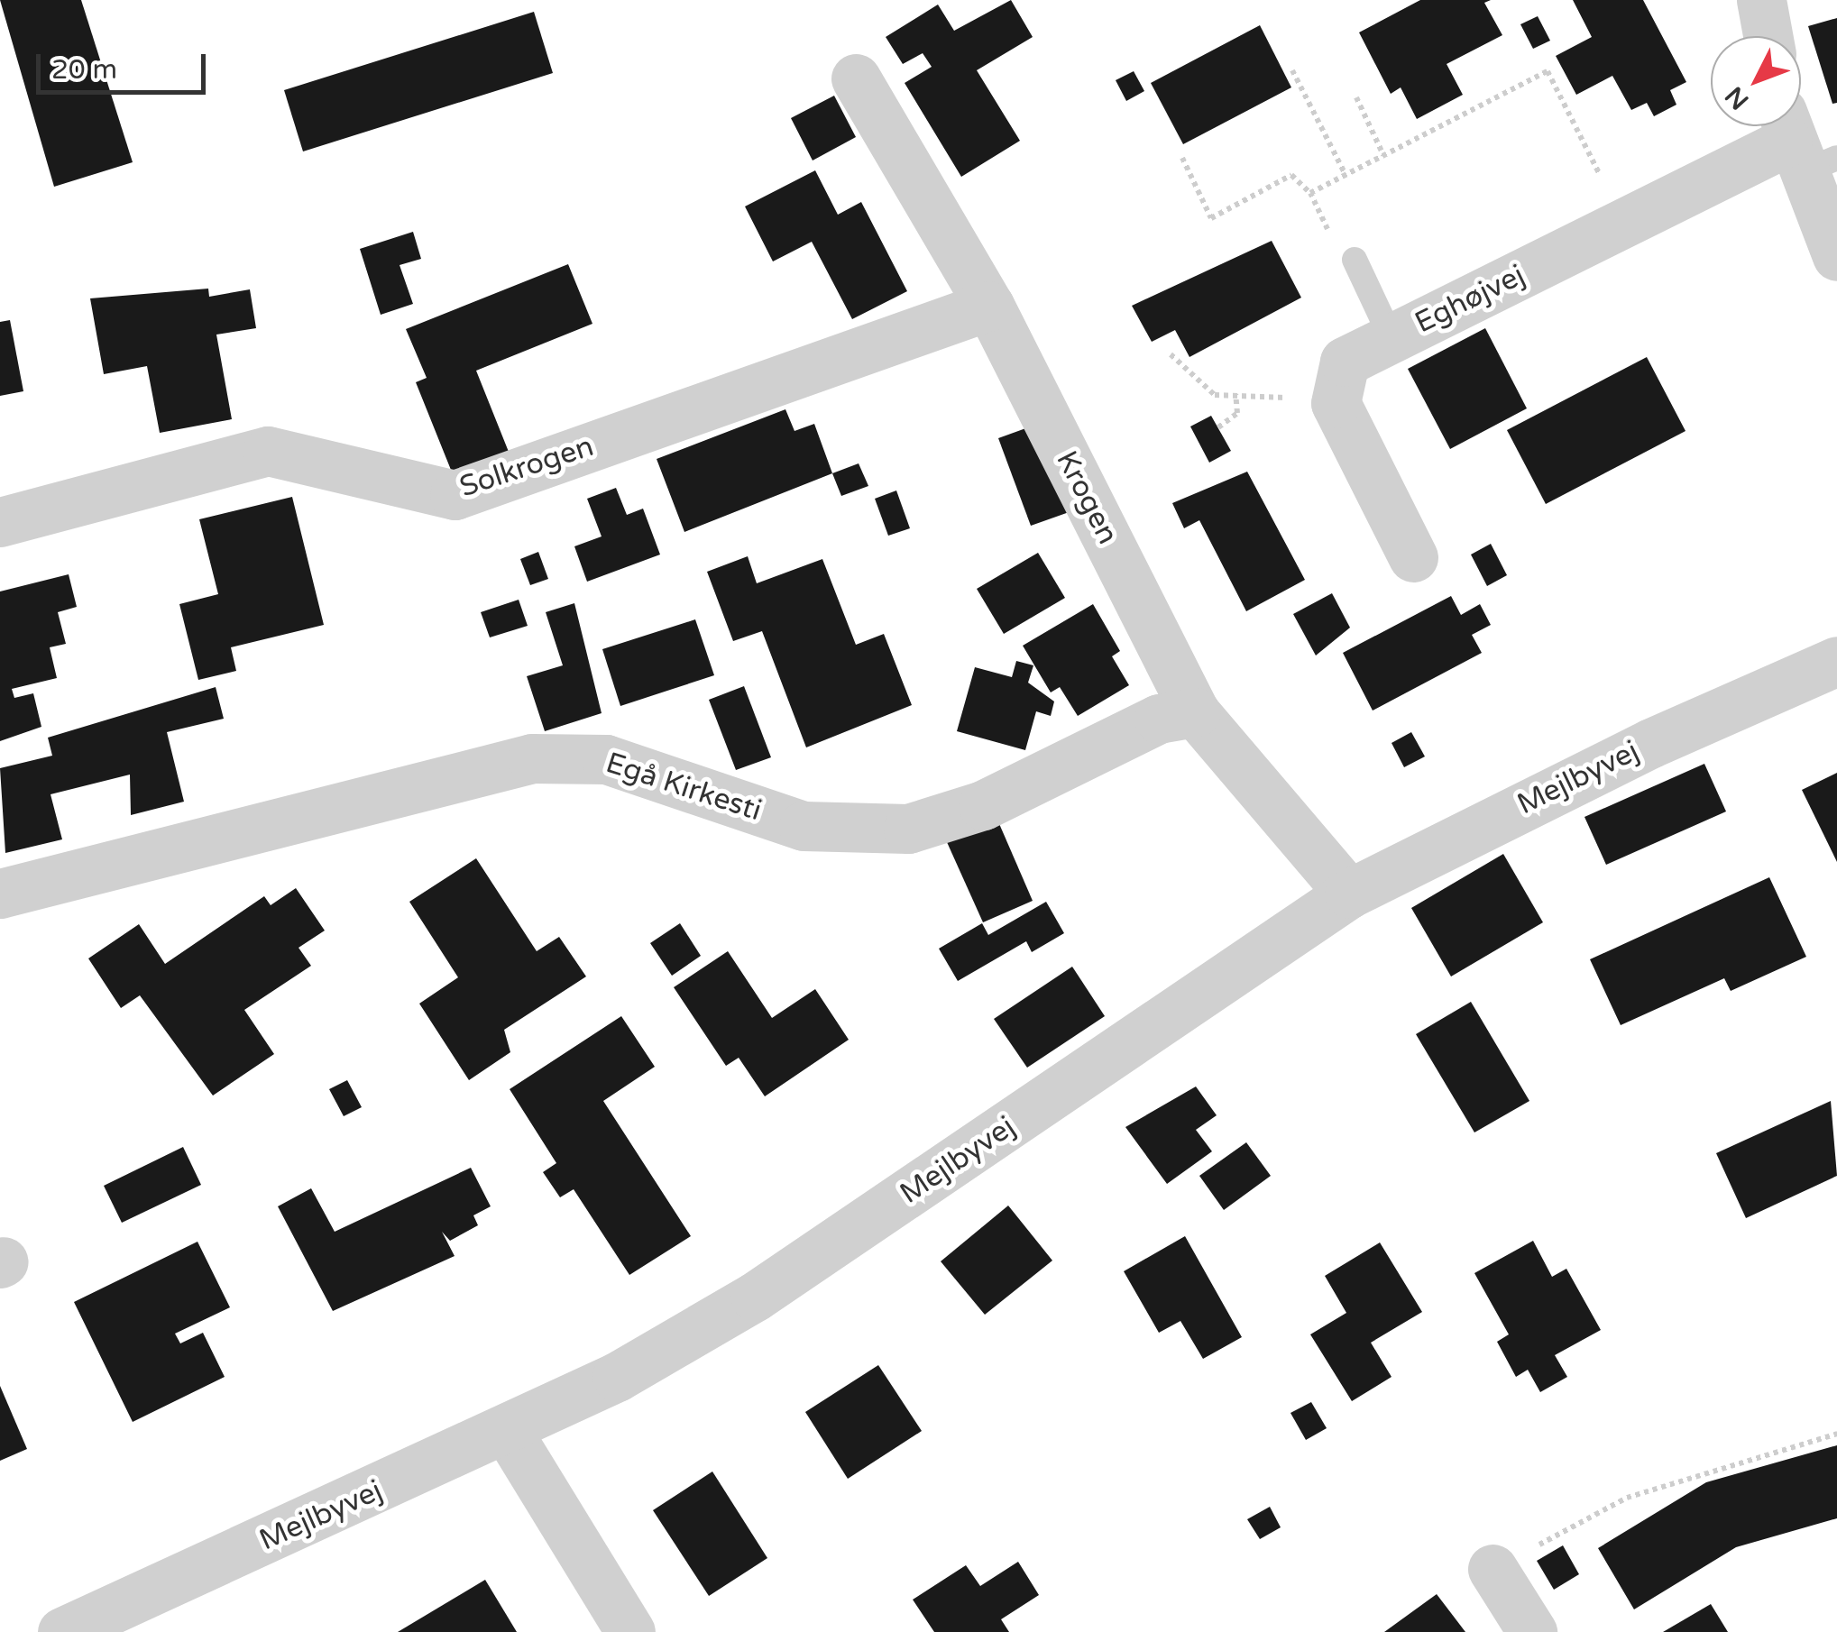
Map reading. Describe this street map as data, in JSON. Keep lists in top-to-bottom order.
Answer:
{
  "streets": {
    "street": [
      "Eghøjvej",
      "Solkrogen",
      "Krogen",
      "Mejlbyvej",
      "Egå Kirkesti"
    ]
  },
  "crossings": [
    ["Solkrogen", "Krogen"],
    ["Krogen", "Mejlbyvej"],
    ["Krogen", "Egå Kirkesti"]
  ],
  "scale_bar": "20 m",
  "north": "bottom left"
}
